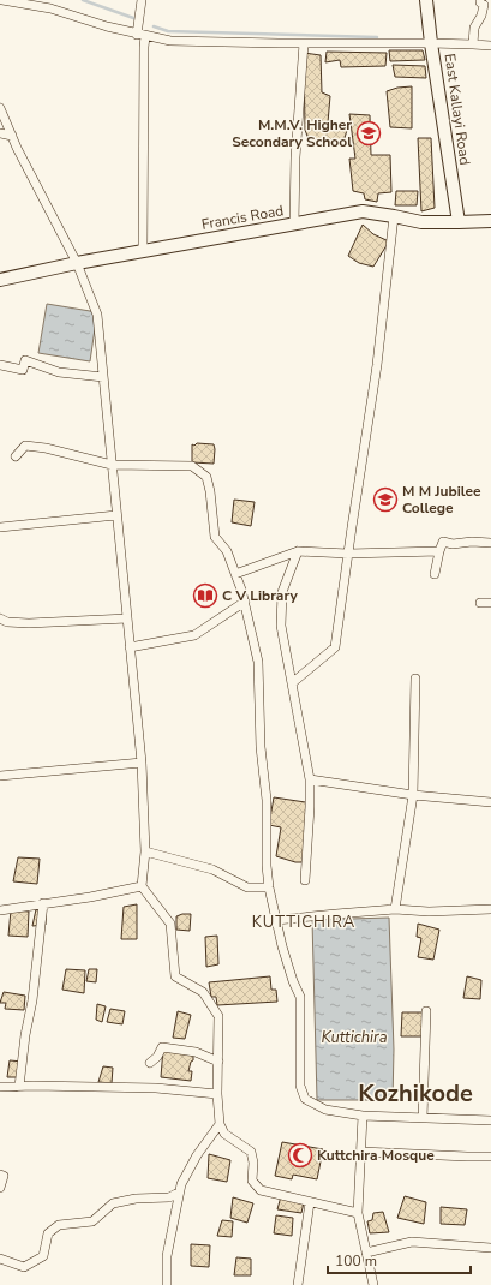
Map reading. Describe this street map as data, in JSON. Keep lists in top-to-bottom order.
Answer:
{
  "streets": {
    "main road": ["East Kallayi Road", "Francis Road"]
  },
  "crossings": [
    ["East Kallayi Road", "Francis Road"]
  ],
  "districts": ["KUTTICHIRA", "Kozhikode"],
  "water": ["Kuttichira"],
  "places": {
    "school or university": ["M.M.V. Higher Secondary School", "M M Jubilee College"],
    "library": ["C V Library"],
    "mosque": ["Kuttchira Mosque"]
  },
  "scale_bar": "100 m"
}
